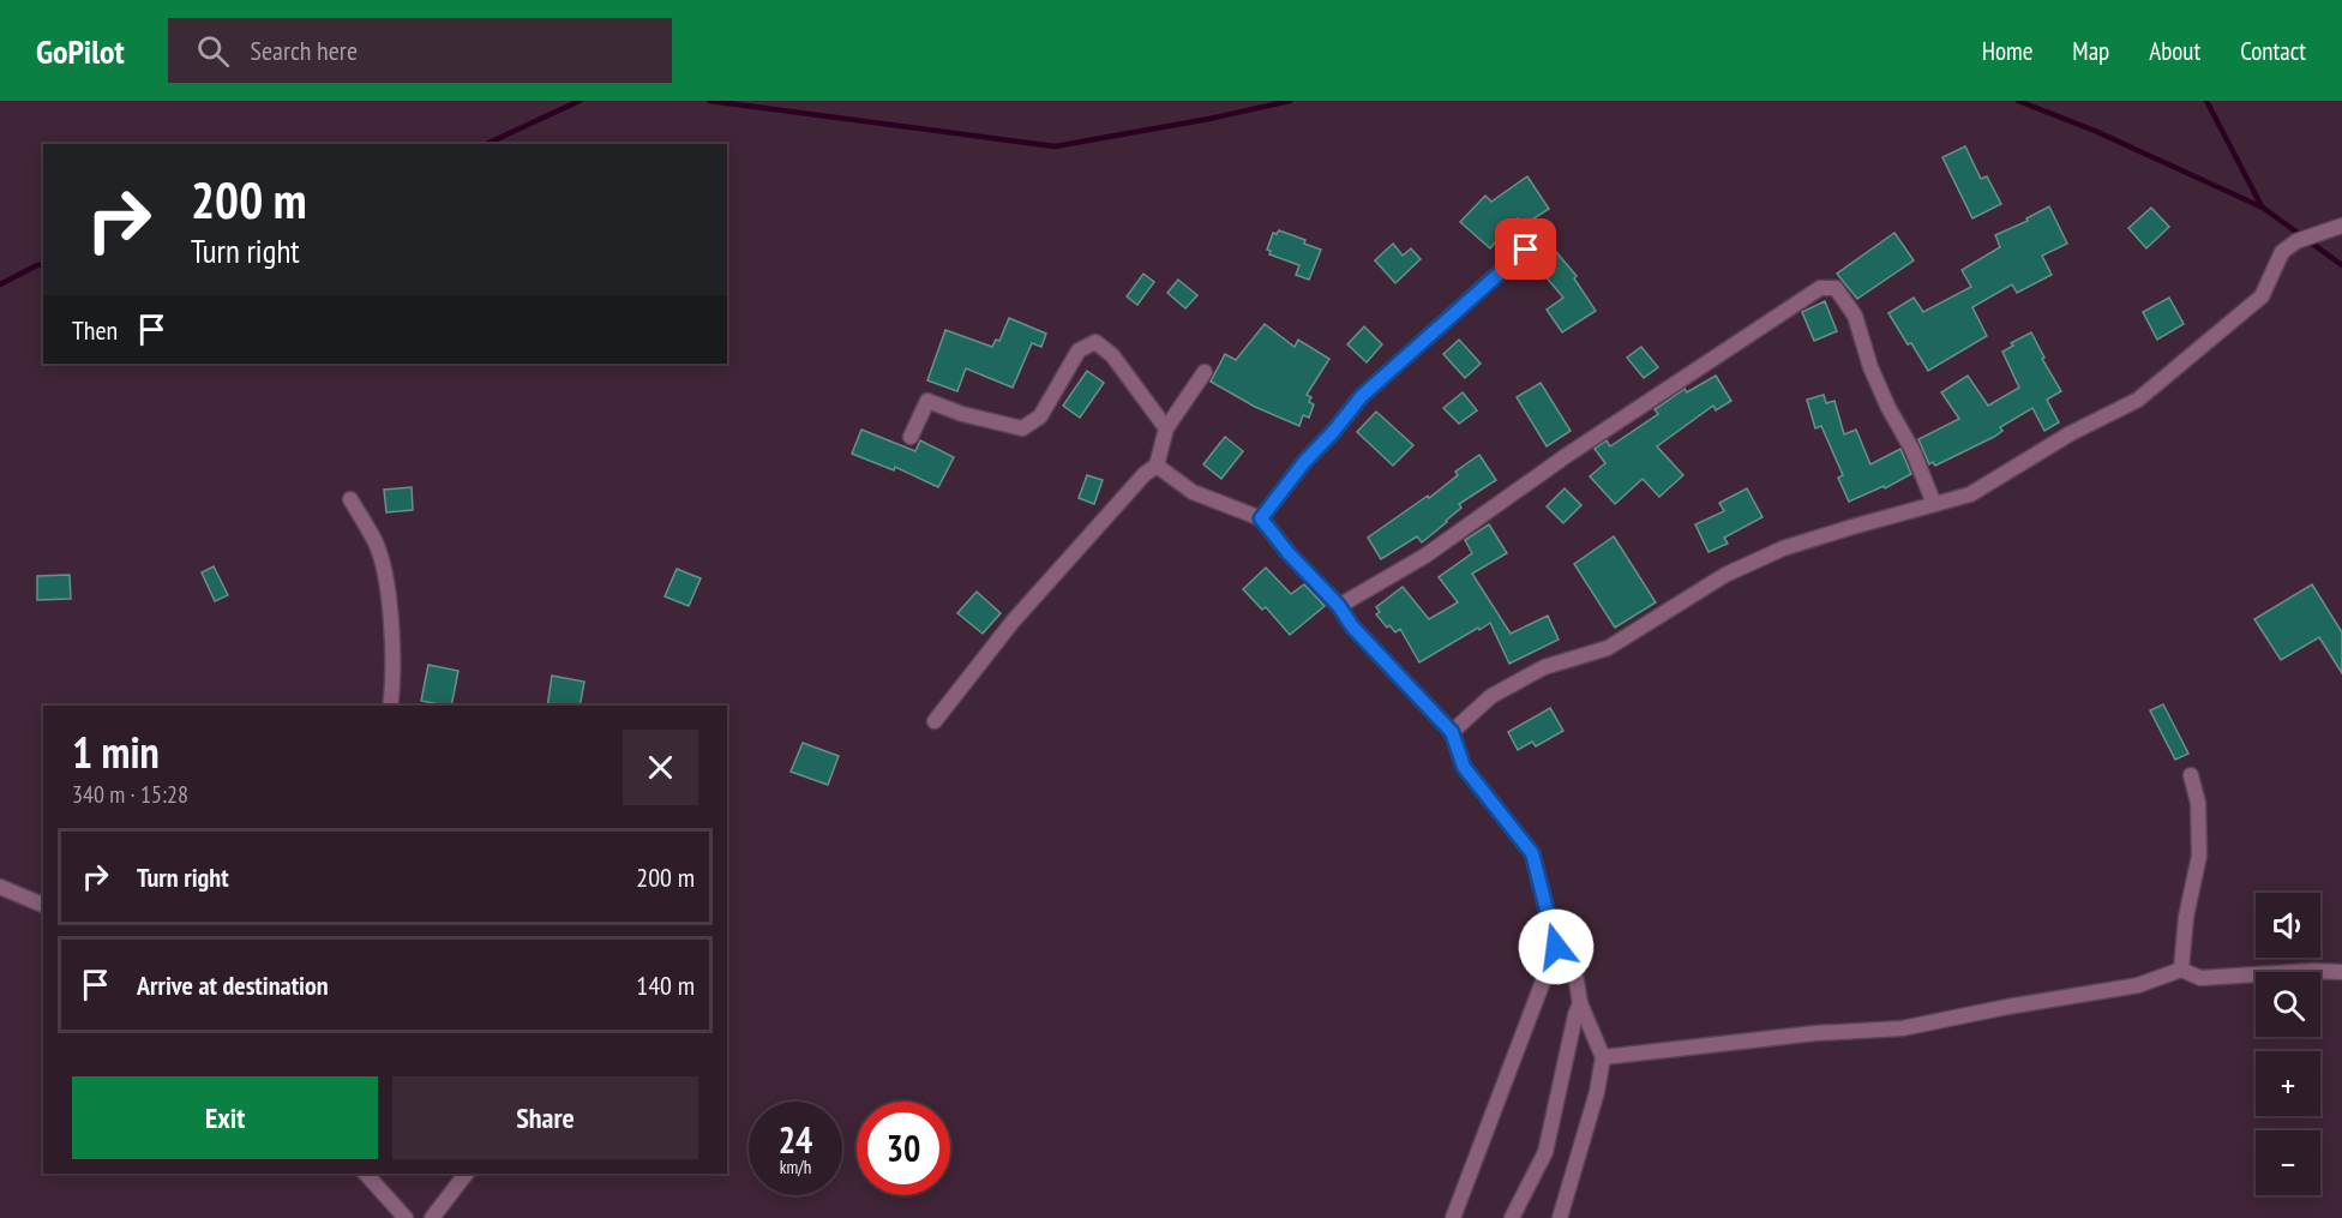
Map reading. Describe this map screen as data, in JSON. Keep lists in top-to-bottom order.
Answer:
{
  "page": {
    "header": "GoPilot",
    "search": "Search here",
    "nav": [
      "Home",
      "Map",
      "About",
      "Contact"
    ],
    "turn": ["200 m", "Turn right"],
    "then": "Then",
    "heading": ["1 min", "340 m · 15:28"],
    "list": [
      {
        "name": "Turn right",
        "value": "200 m"
      },
      {
        "name": "Arrive at destination",
        "value": "140 m"
      }
    ],
    "map_buttons": ["+", "−"],
    "buttons": ["Exit", "Share"],
    "speed": "24 km/h",
    "limit": "30"
  }
}
